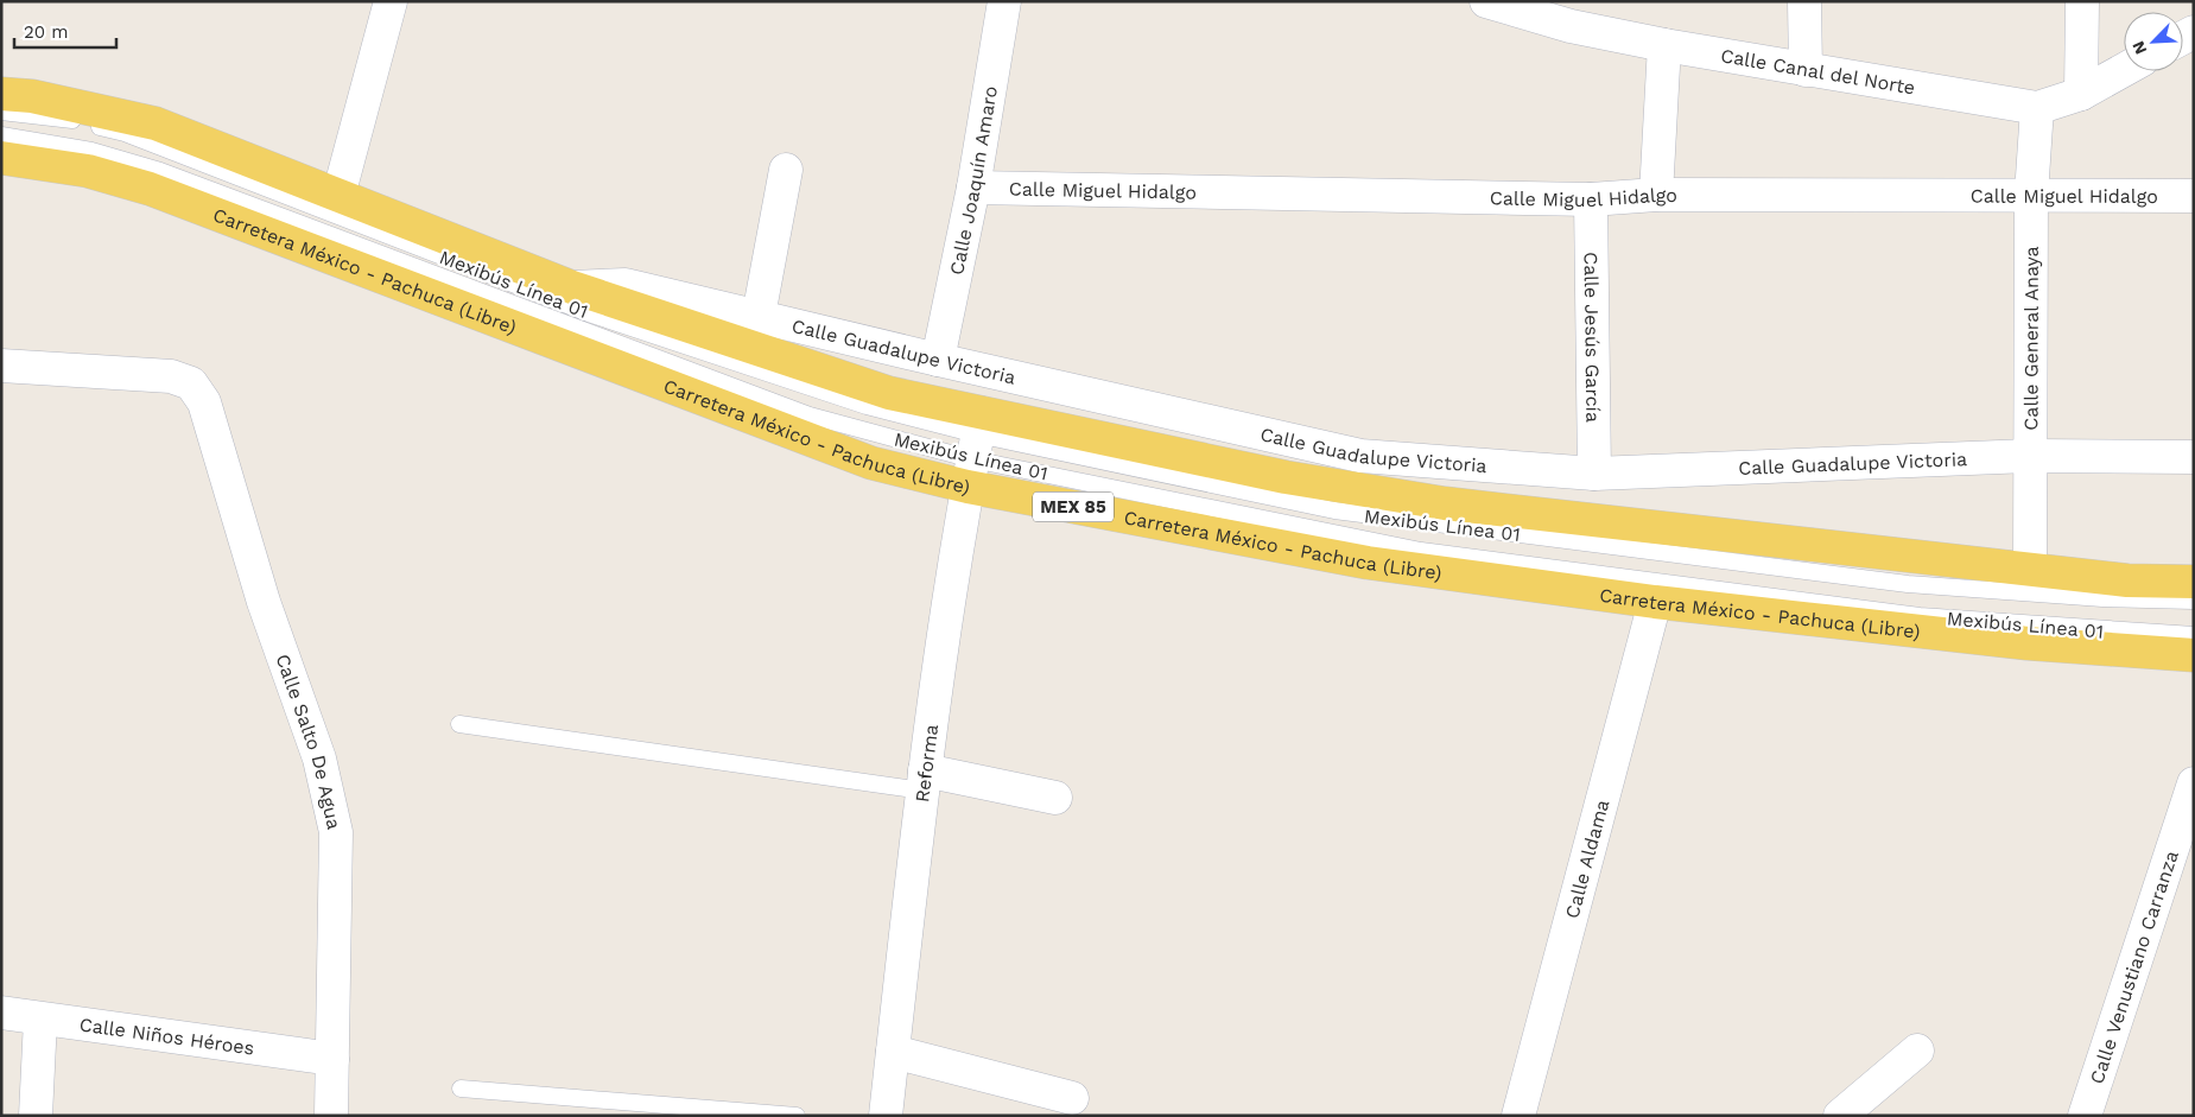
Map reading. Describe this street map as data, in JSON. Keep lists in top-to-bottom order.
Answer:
{
  "streets": {
    "main road": ["Carretera México - Pachuca (Libre)", "MEX 85"],
    "street": [
      "Calle Canal del Norte",
      "Calle Joaquín Amaro",
      "Calle Miguel Hidalgo",
      "Calle Jesús García",
      "Calle General Anaya",
      "Calle Guadalupe Victoria",
      "Calle Salto De Agua",
      "Reforma",
      "Calle Aldama",
      "Calle Venustiano Carranza",
      "Calle Niños Héroes"
    ],
    "lane": ["Mexibús Línea 01"]
  },
  "crossings": [
    ["Calle Canal del Norte", "Calle General Anaya"],
    ["Calle Joaquín Amaro", "Calle Miguel Hidalgo"],
    ["Calle Joaquín Amaro", "Calle Guadalupe Victoria"],
    ["Calle Miguel Hidalgo", "Calle Jesús García"],
    ["Calle Miguel Hidalgo", "Calle General Anaya"],
    ["Carretera México - Pachuca (Libre)", "Mexibús Línea 01"],
    ["Carretera México - Pachuca (Libre)", "Calle General Anaya"],
    ["Carretera México - Pachuca (Libre)", "Calle Guadalupe Victoria"],
    ["Carretera México - Pachuca (Libre)", "Reforma"],
    ["Carretera México - Pachuca (Libre)", "Calle Aldama"],
    ["Mexibús Línea 01", "Reforma"],
    ["Calle Jesús García", "Calle Guadalupe Victoria"],
    ["Calle General Anaya", "Calle Guadalupe Victoria"],
    ["Calle Salto De Agua", "Calle Niños Héroes"]
  ],
  "scale_bar": "20 m",
  "north": "bottom left"
}
